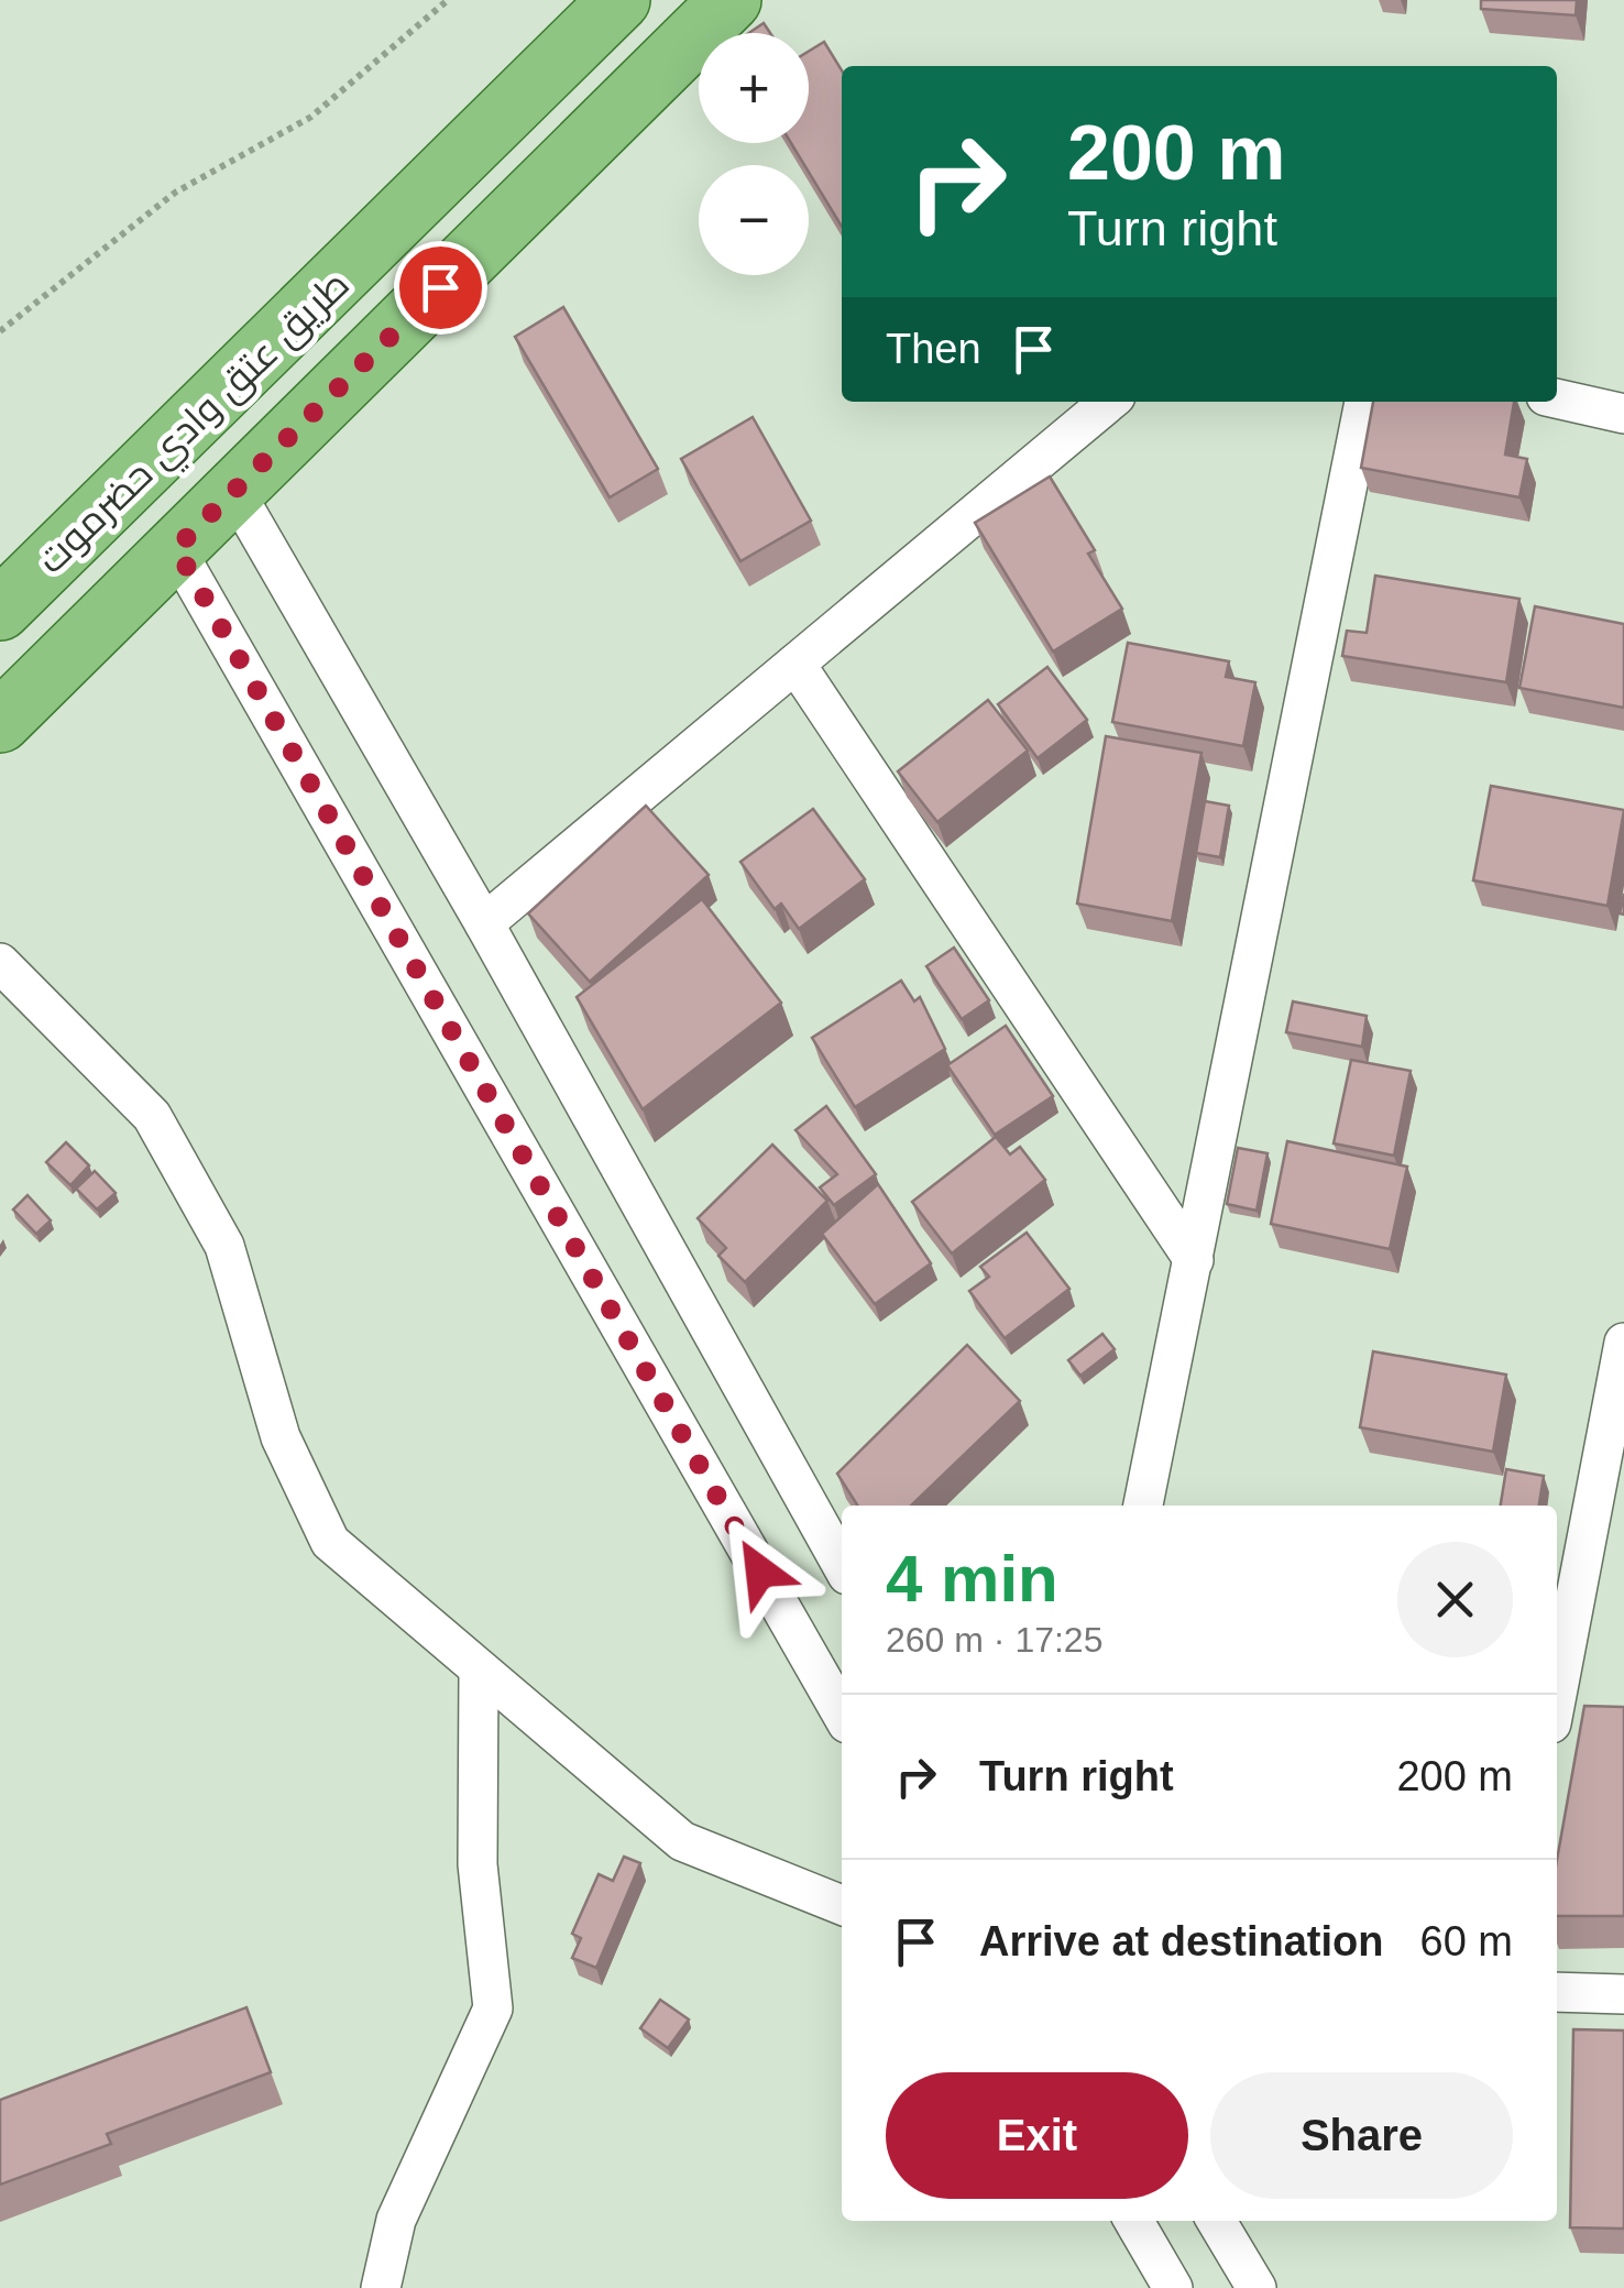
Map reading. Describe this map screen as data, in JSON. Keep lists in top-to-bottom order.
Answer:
{
  "streets": {
    "main road": ["طريق عتق وادي حضرموت"]
  },
  "page": {
    "map_buttons": ["+", "−"],
    "turn": ["200 m", "Turn right"],
    "then": "Then",
    "heading": ["4 min", "260 m · 17:25"],
    "list": [
      {
        "name": "Turn right",
        "value": "200 m"
      },
      {
        "name": "Arrive at destination",
        "value": "60 m"
      }
    ],
    "buttons": ["Exit", "Share"]
  }
}
